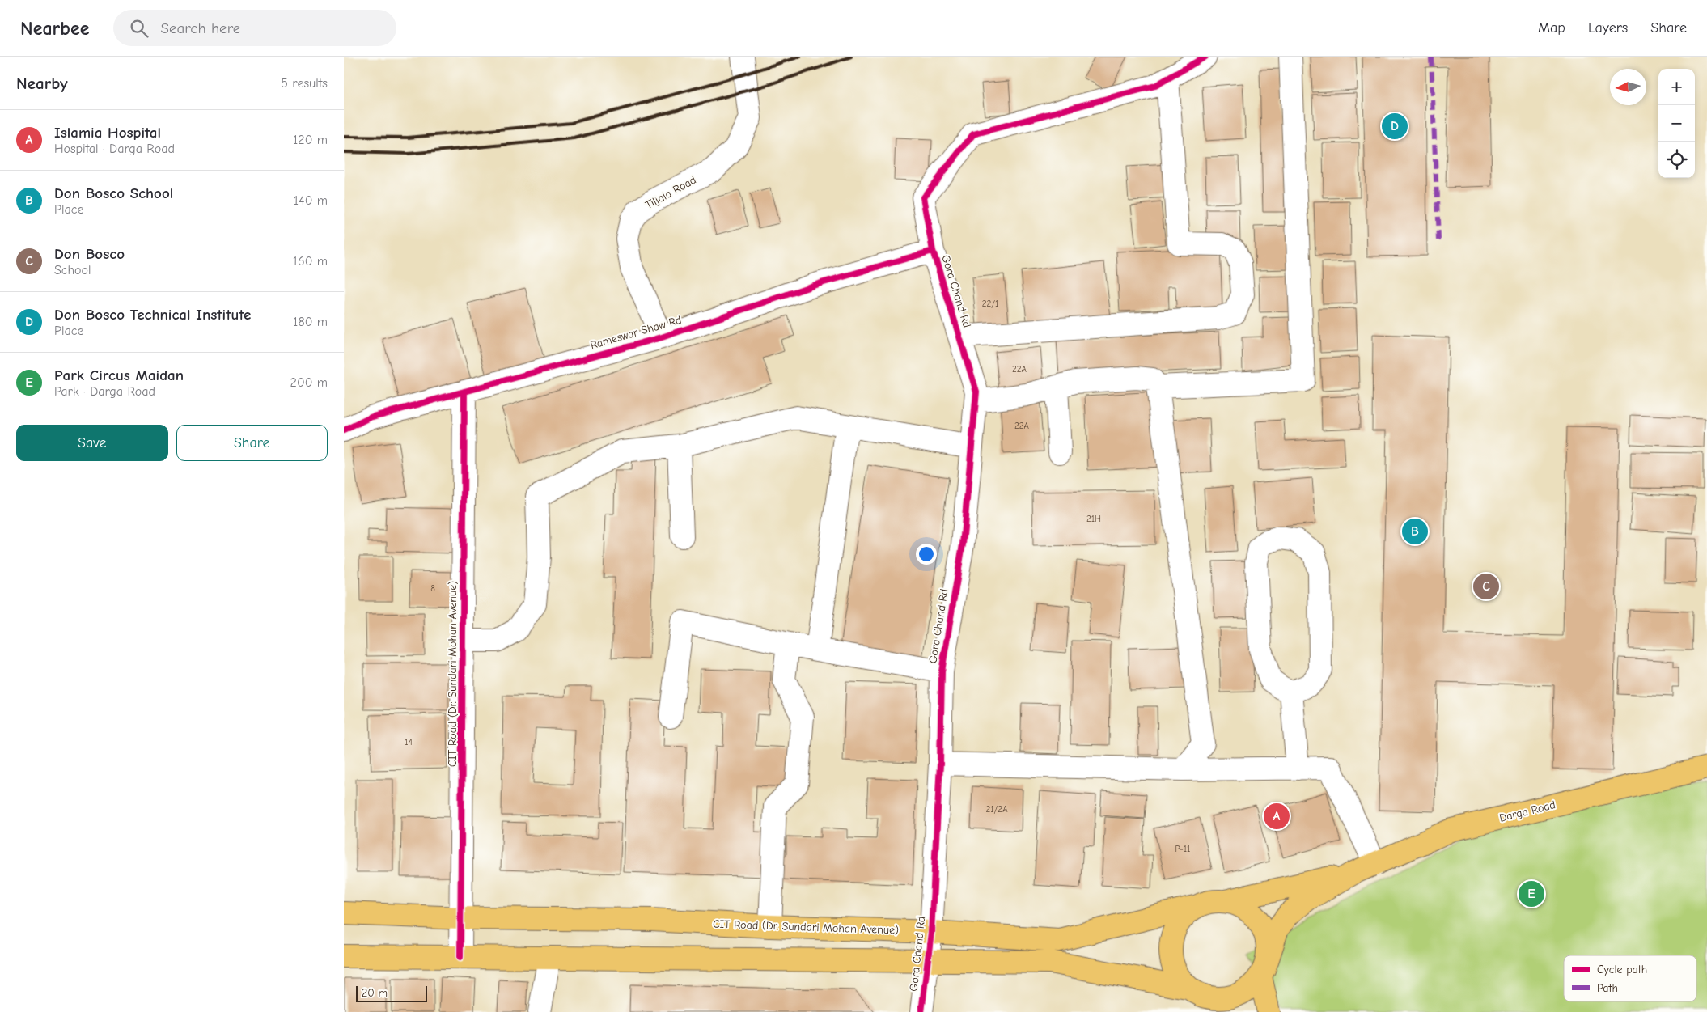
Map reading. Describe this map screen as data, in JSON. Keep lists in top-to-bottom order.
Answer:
{
  "streets": {
    "main road": ["CIT Road (Dr. Sundari Mohan Avenue)", "Darga Road"],
    "street": ["Tiljala Road", "Gora Chand Rd", "Rameswar Shaw Rd"]
  },
  "crossings": [
    ["Tiljala Road", "Rameswar Shaw Rd"],
    ["Gora Chand Rd", "Rameswar Shaw Rd"],
    ["Gora Chand Rd", "CIT Road (Dr. Sundari Mohan Avenue)"],
    ["Rameswar Shaw Rd", "CIT Road (Dr. Sundari Mohan Avenue)"],
    ["CIT Road (Dr. Sundari Mohan Avenue)", "Darga Road"]
  ],
  "house_numbers": [
    "22/1",
    "22A",
    "22A",
    "21H",
    "8",
    "14",
    "21/2A",
    "P-11"
  ],
  "legend": ["Cycle path", "Path"],
  "scale_bar": "20 m",
  "north": "left",
  "page": {
    "header": "Nearbee",
    "search": "Search here",
    "nav": ["Map", "Layers", "Share"],
    "heading": ["Nearby", "5 results"],
    "map_buttons": ["+", "−"],
    "list": [
      {
        "mark": "A",
        "name": "Islamia Hospital",
        "note": "Hospital · Darga Road",
        "value": "120 m"
      },
      {
        "mark": "B",
        "name": "Don Bosco School",
        "note": "Place",
        "value": "140 m"
      },
      {
        "mark": "C",
        "name": "Don Bosco",
        "note": "School",
        "value": "160 m"
      },
      {
        "mark": "D",
        "name": "Don Bosco Technical Institute",
        "note": "Place",
        "value": "180 m"
      },
      {
        "mark": "E",
        "name": "Park Circus Maidan",
        "note": "Park · Darga Road",
        "value": "200 m"
      }
    ],
    "pins": [
      "D",
      "B",
      "C",
      "A",
      "E"
    ],
    "buttons": ["Save", "Share"],
    "scale": "20 m"
  }
}
